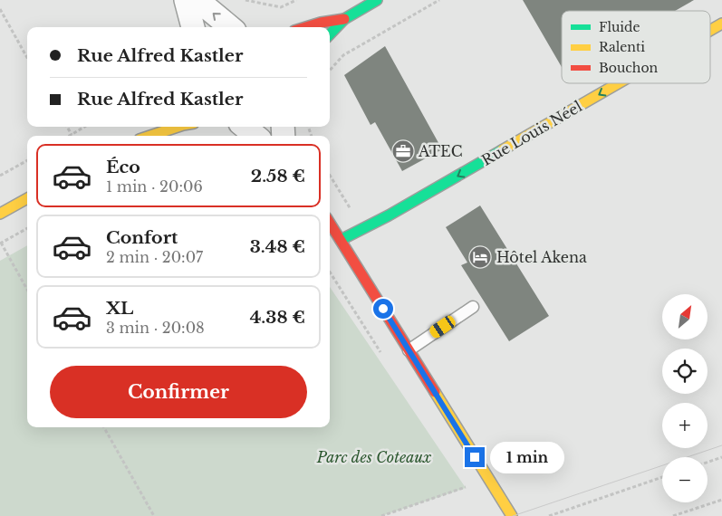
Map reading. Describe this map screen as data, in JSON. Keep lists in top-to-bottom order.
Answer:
{
  "streets": {
    "street": ["Rue Louis Néel"]
  },
  "one_way": ["Rue Louis Néel"],
  "parks": ["Parc des Coteaux"],
  "places": {
    "office": ["ATEC"],
    "hotel": ["Hôtel Akena"]
  },
  "legend": ["Fluide", "Ralenti", "Bouchon"],
  "north": "top right",
  "page": {
    "banner": ["Rue Alfred Kastler", "Rue Alfred Kastler"],
    "list": [
      {
        "name": "Éco",
        "note": "1 min · 20:06",
        "value": "2.58 €"
      },
      {
        "name": "Confort",
        "note": "2 min · 20:07",
        "value": "3.48 €"
      },
      {
        "name": "XL",
        "note": "3 min · 20:08",
        "value": "4.38 €"
      }
    ],
    "map_buttons": ["+", "−"],
    "buttons": "Confirmer",
    "bubble": "1 min"
  }
}
